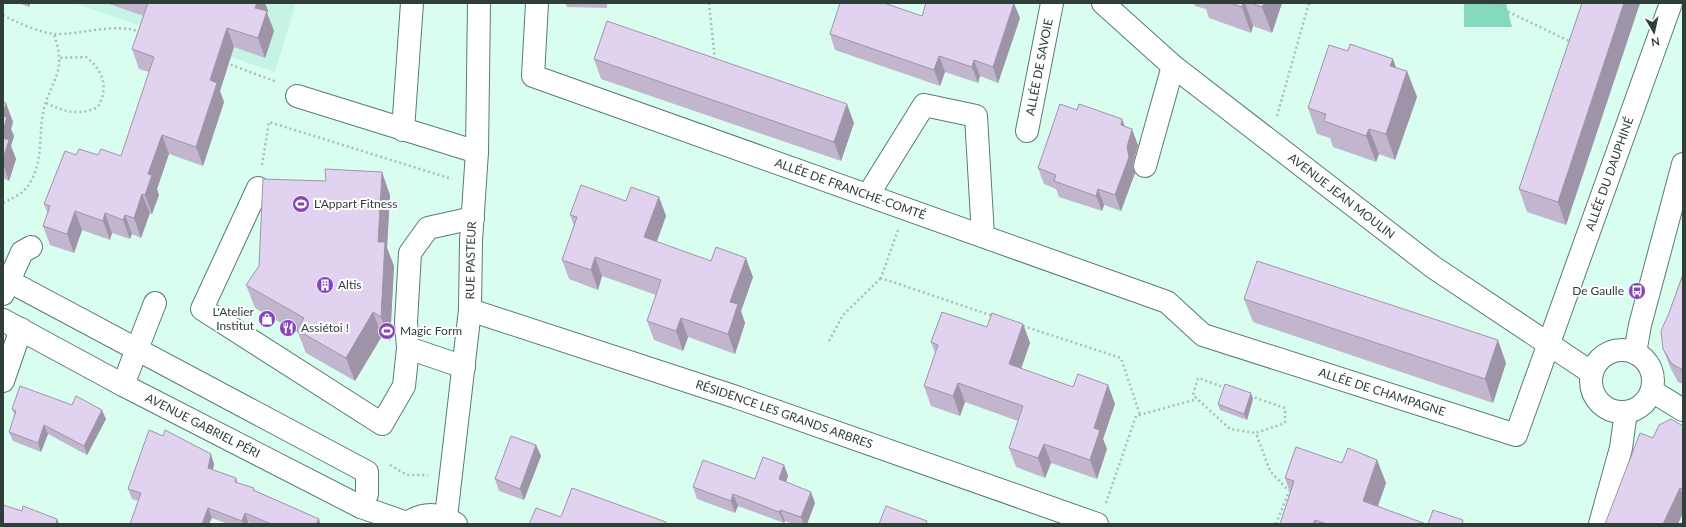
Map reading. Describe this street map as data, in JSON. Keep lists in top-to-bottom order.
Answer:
{
  "streets": {
    "street": [
      "ALLÉE DE SAVOIE",
      "ALLÉE DU DAUPHINÉ",
      "ALLÉE DE FRANCHE-COMTÉ",
      "AVENUE JEAN MOULIN",
      "RUE PASTEUR",
      "ALLÉE DE CHAMPAGNE",
      "RÉSIDENCE LES GRANDS ARBRES",
      "AVENUE GABRIEL PÉRI"
    ]
  },
  "crossings": [
    ["ALLÉE DU DAUPHINÉ", "AVENUE JEAN MOULIN"],
    ["ALLÉE DU DAUPHINÉ", "ALLÉE DE CHAMPAGNE"],
    ["ALLÉE DE FRANCHE-COMTÉ", "ALLÉE DE CHAMPAGNE"],
    ["AVENUE JEAN MOULIN", "ALLÉE DE CHAMPAGNE"],
    ["RUE PASTEUR", "RÉSIDENCE LES GRANDS ARBRES"]
  ],
  "places": {
    "sports": ["L'Appart Fitness", "Magic Form"],
    "building": ["Altis"],
    "bus stop": ["De Gaulle"],
    "shop": ["L'Atelier Institut"],
    "restaurant": ["Assiétoi !"]
  },
  "north": "bottom"
}
